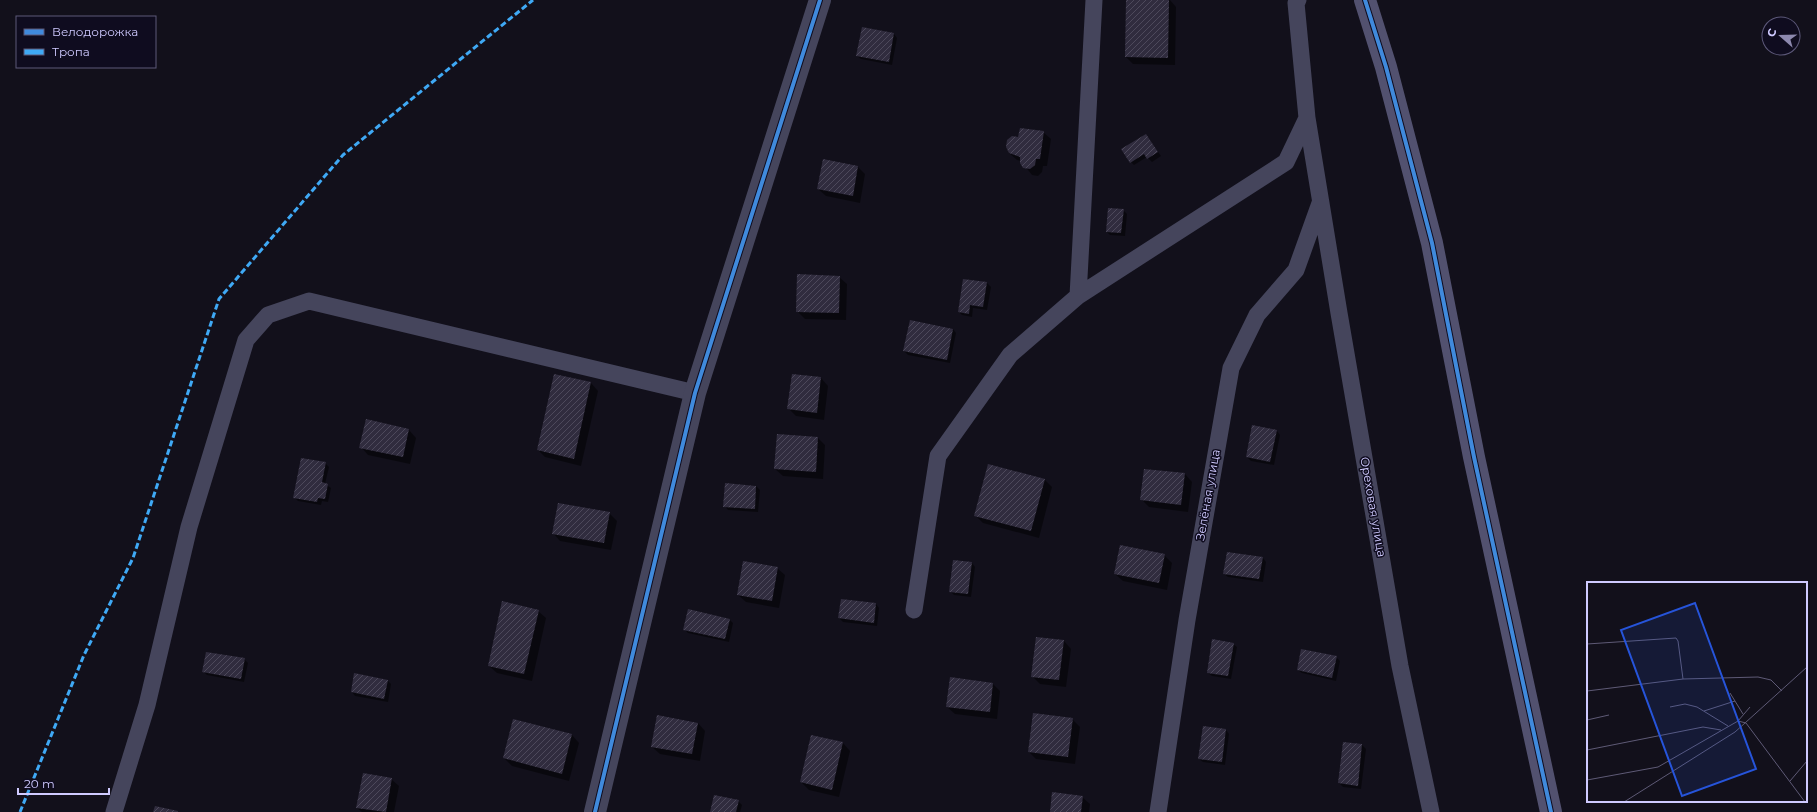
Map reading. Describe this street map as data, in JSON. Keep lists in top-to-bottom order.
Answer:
{
  "streets": {
    "lane": ["Зелёная улица", "Ореховая улица"]
  },
  "crossings": [
    ["Зелёная улица", "Ореховая улица"]
  ],
  "legend": ["Велодорожка", "Тропа"],
  "scale_bar": "20 m",
  "north": "left"
}
